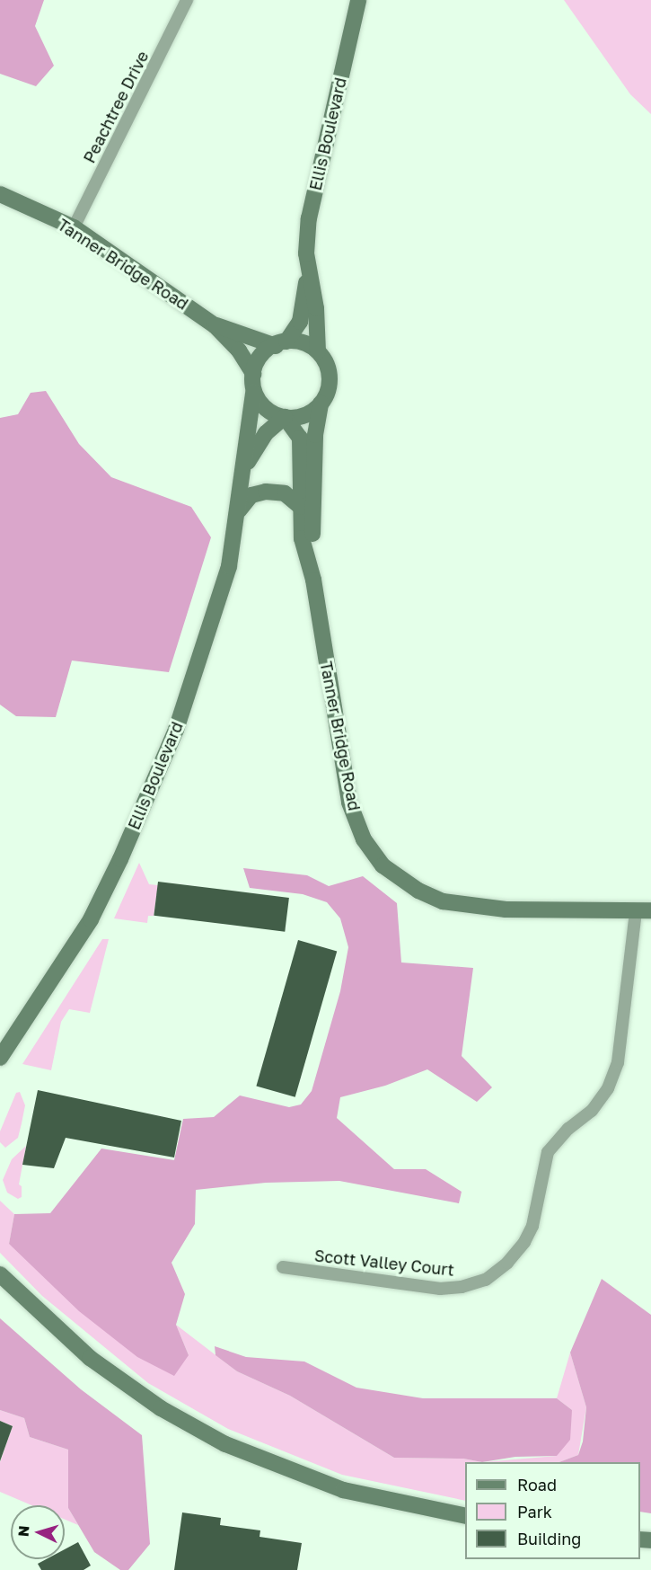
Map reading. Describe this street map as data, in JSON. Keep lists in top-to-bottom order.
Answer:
{
  "streets": {
    "main road": ["Ellis Boulevard", "Tanner Bridge Road"],
    "street": ["Peachtree Drive", "Scott Valley Court"]
  },
  "crossings": [
    ["Peachtree Drive", "Tanner Bridge Road"],
    ["Ellis Boulevard", "Tanner Bridge Road"],
    ["Tanner Bridge Road", "Scott Valley Court"]
  ],
  "legend": ["Road", "Park", "Building"],
  "north": "left"
}
